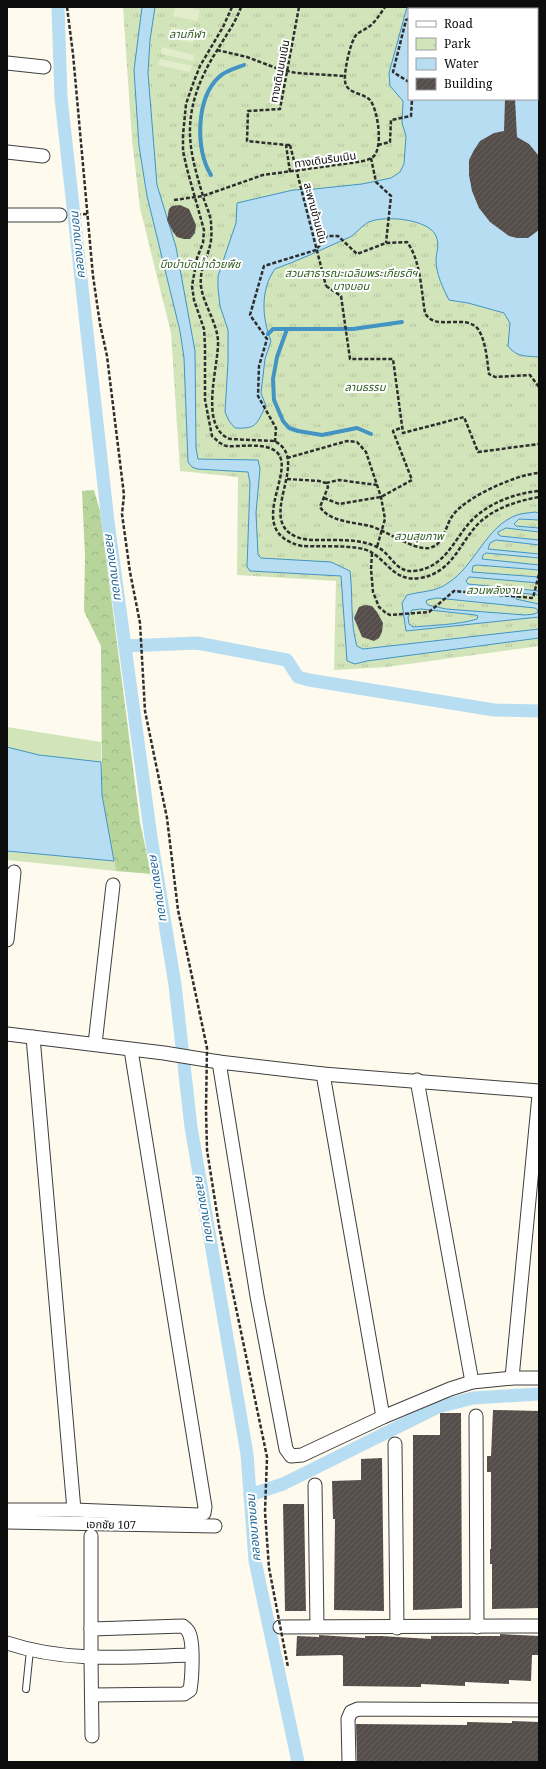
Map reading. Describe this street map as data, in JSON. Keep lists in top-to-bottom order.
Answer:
{
  "streets": {
    "street": ["เอกชัย 107"],
    "path": ["ทางเดินบนเนิน", "ทางเดินริมเนิน", "สะพานข้ามเนิน"]
  },
  "crossings": [
    ["ทางเดินบนเนิน", "สะพานข้ามเนิน"]
  ],
  "water": ["คลองบางบอน"],
  "parks": [
    "ลานกีฬา",
    "บึงบำบัดน้ำด้วยพืช",
    "สวนสาธารณะเฉลิมพระเกียรติฯ บางบอน",
    "ลานธรรม",
    "สวนสุขภาพ",
    "สวนพลังงาน"
  ],
  "legend": [
    "Road",
    "Park",
    "Water",
    "Building"
  ]
}
